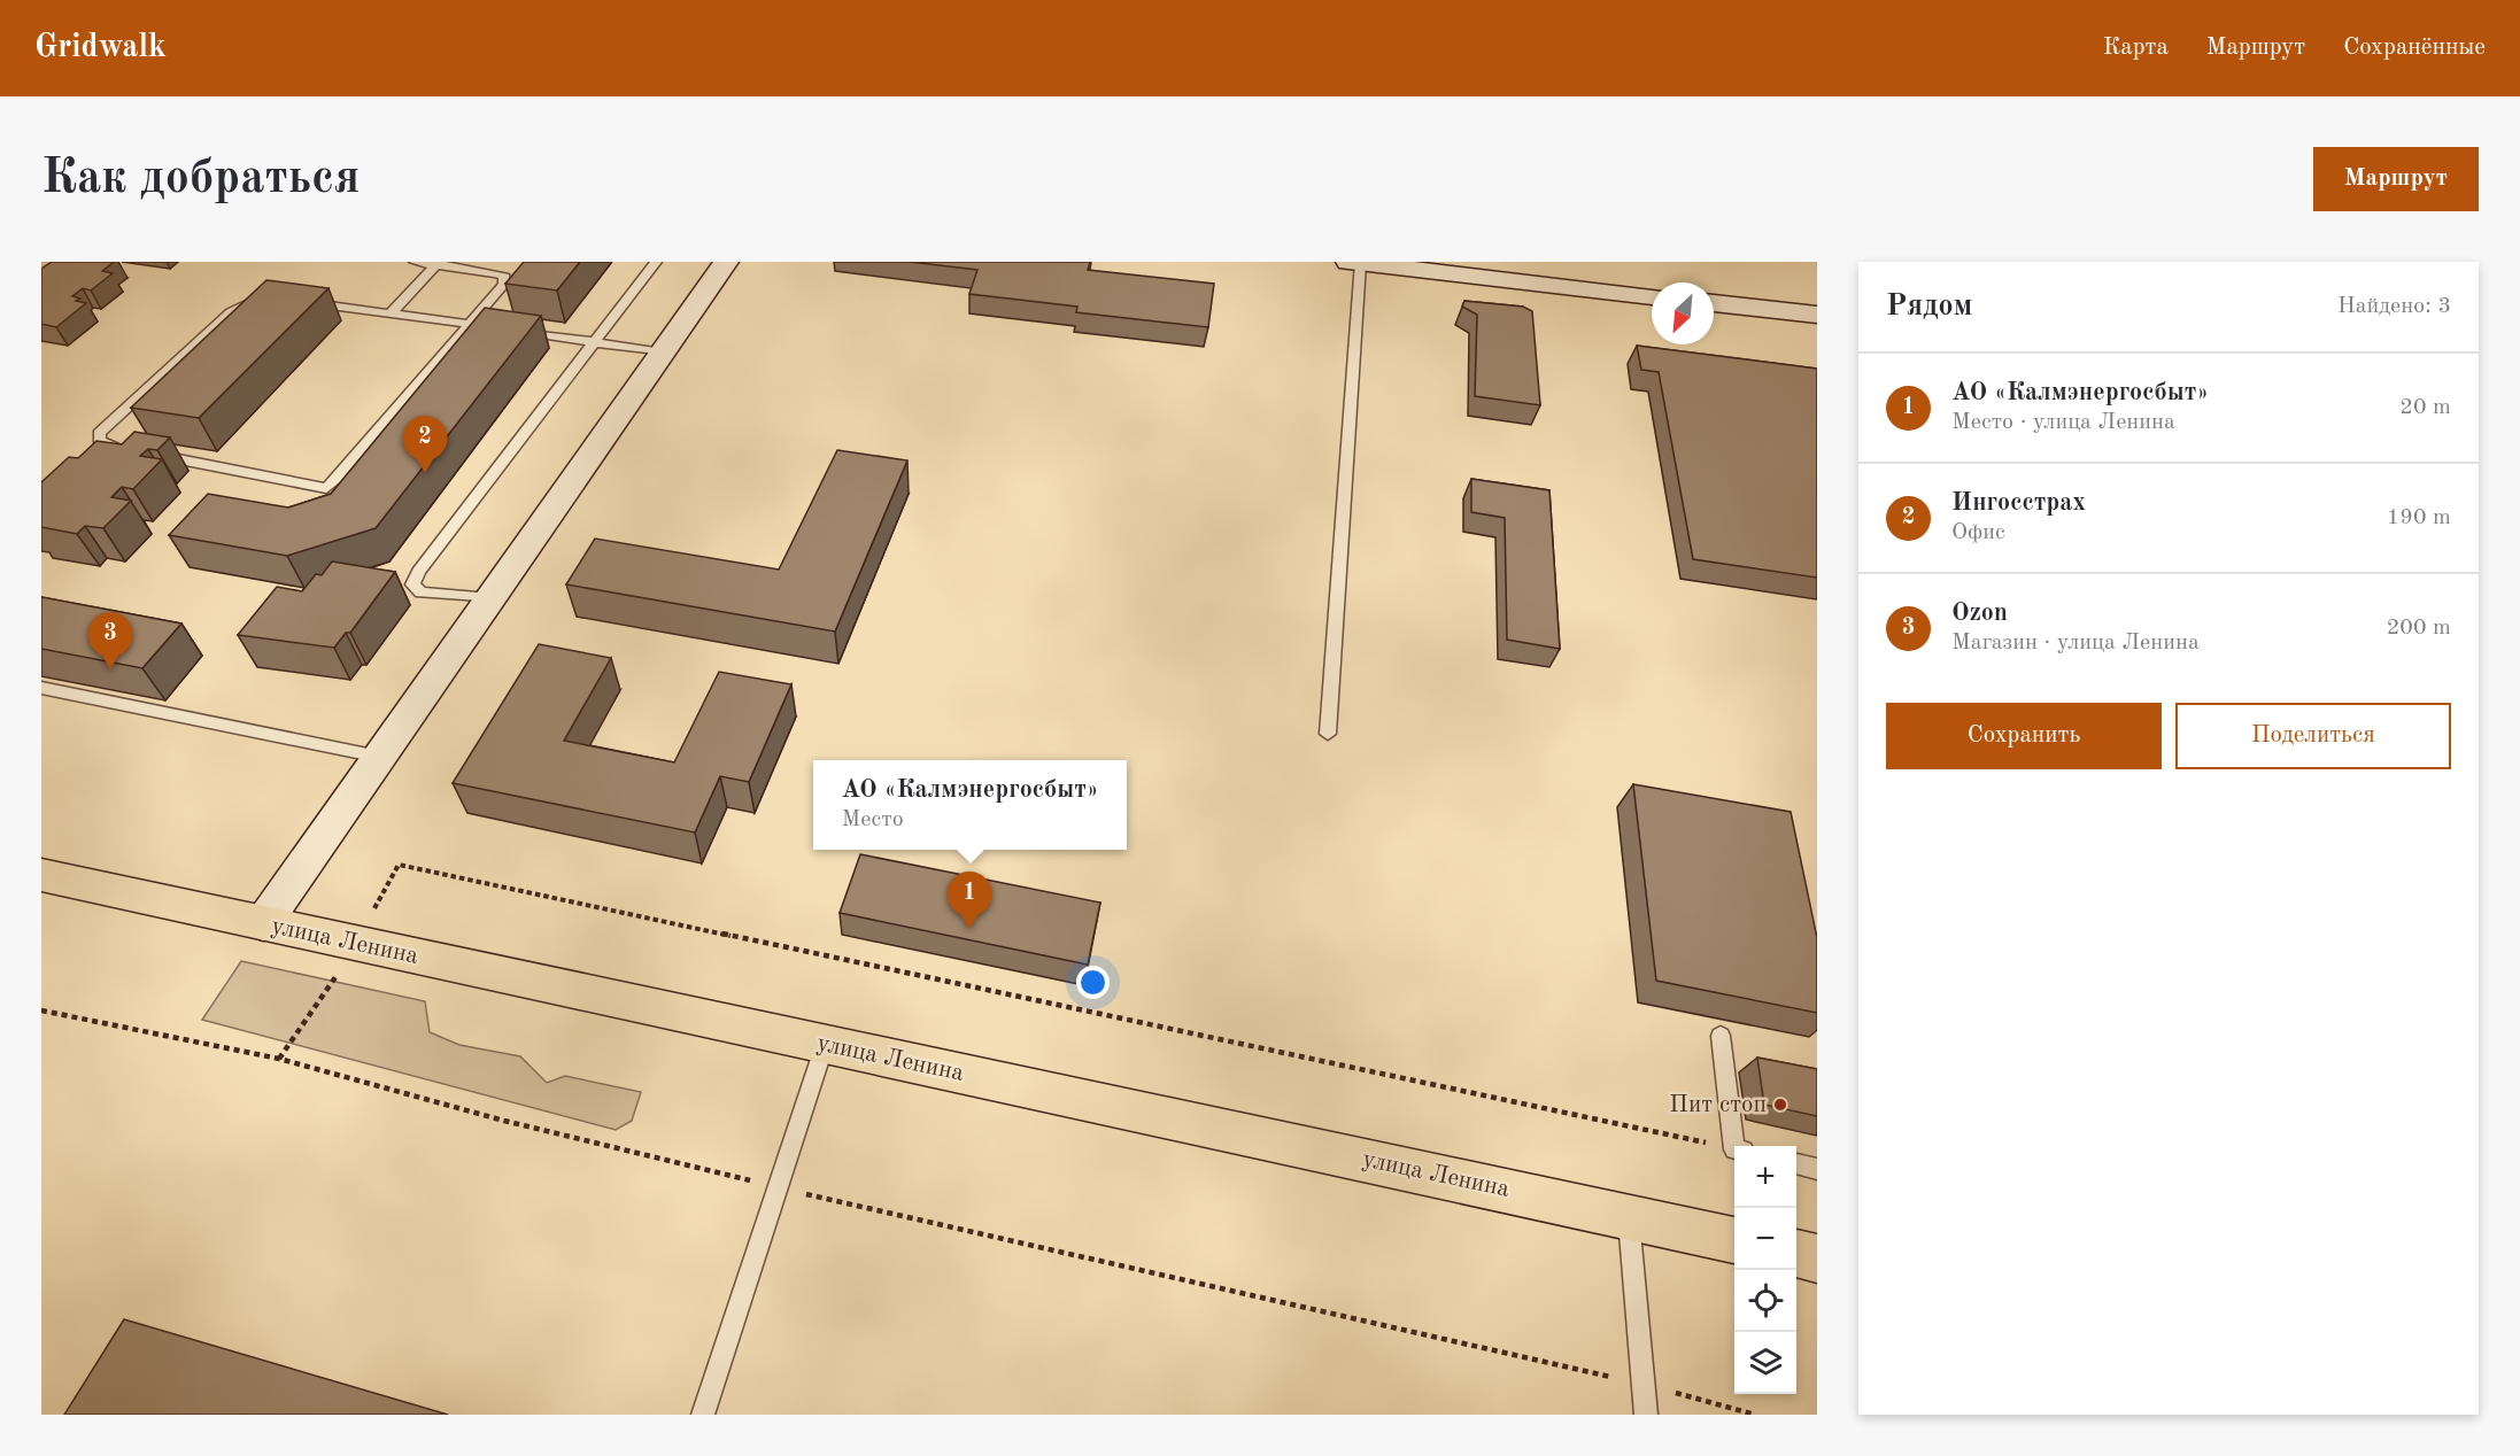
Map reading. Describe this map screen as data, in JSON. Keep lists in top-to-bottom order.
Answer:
{
  "streets": {
    "main road": ["улица Ленина"]
  },
  "places": ["Пит стоп"],
  "north": "bottom left",
  "page": {
    "header": "Gridwalk",
    "nav": ["Карта", "Маршрут", "Сохранённые"],
    "buttons": [
      "Маршрут",
      ["Сохранить", "Поделиться"]
    ],
    "title": "Как добраться",
    "heading": ["Рядом", "Найдено: 3"],
    "list": [
      {
        "mark": "1",
        "name": "АО «Калмэнергосбыт»",
        "note": "Место · улица Ленина",
        "value": "20 m"
      },
      {
        "mark": "2",
        "name": "Ингосстрах",
        "note": "Офис",
        "value": "190 m"
      },
      {
        "mark": "3",
        "name": "Ozon",
        "note": "Магазин · улица Ленина",
        "value": "200 m"
      }
    ],
    "pins": ["2", "3", "1"],
    "popup": ["АО «Калмэнергосбыт»", "Место"],
    "map_buttons": ["+", "−"]
  }
}
